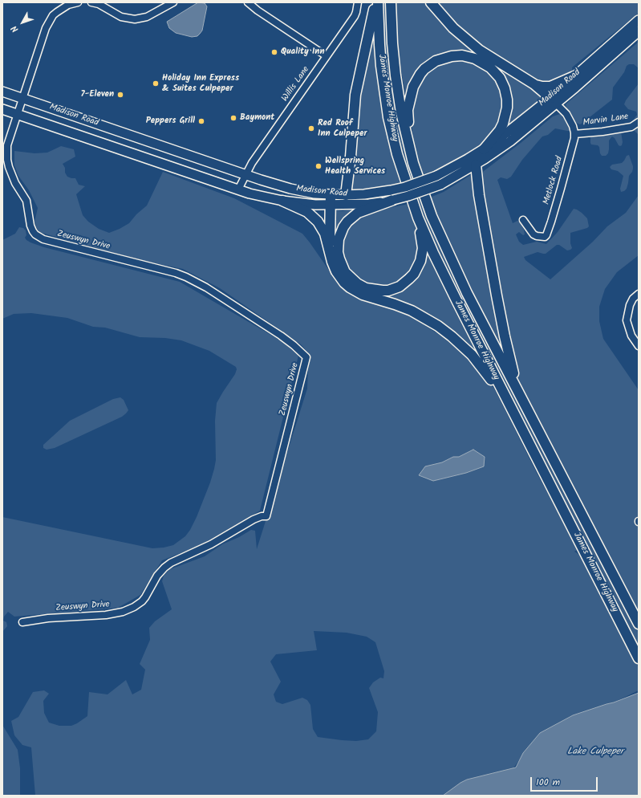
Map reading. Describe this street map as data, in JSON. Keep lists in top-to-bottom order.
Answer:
{
  "streets": {
    "highway": ["James Monroe Highway"],
    "main road": ["Madison Road"],
    "street": [
      "Willis Lane",
      "Marvin Lane",
      "Metlock Road",
      "Zeuswyn Drive"
    ]
  },
  "crossings": [
    ["Willis Lane", "Madison Road"],
    ["Madison Road", "Zeuswyn Drive"],
    ["Marvin Lane", "Metlock Road"]
  ],
  "water": ["Lake Culpeper"],
  "places": [
    "Quality Inn",
    "Holiday Inn Express & Suites Culpeper",
    "7-Eleven",
    "Baymont",
    "Peppers Grill",
    "Red Roof Inn Culpeper",
    "Wellspring Health Services"
  ],
  "scale_bar": "100 m",
  "north": "bottom left"
}
